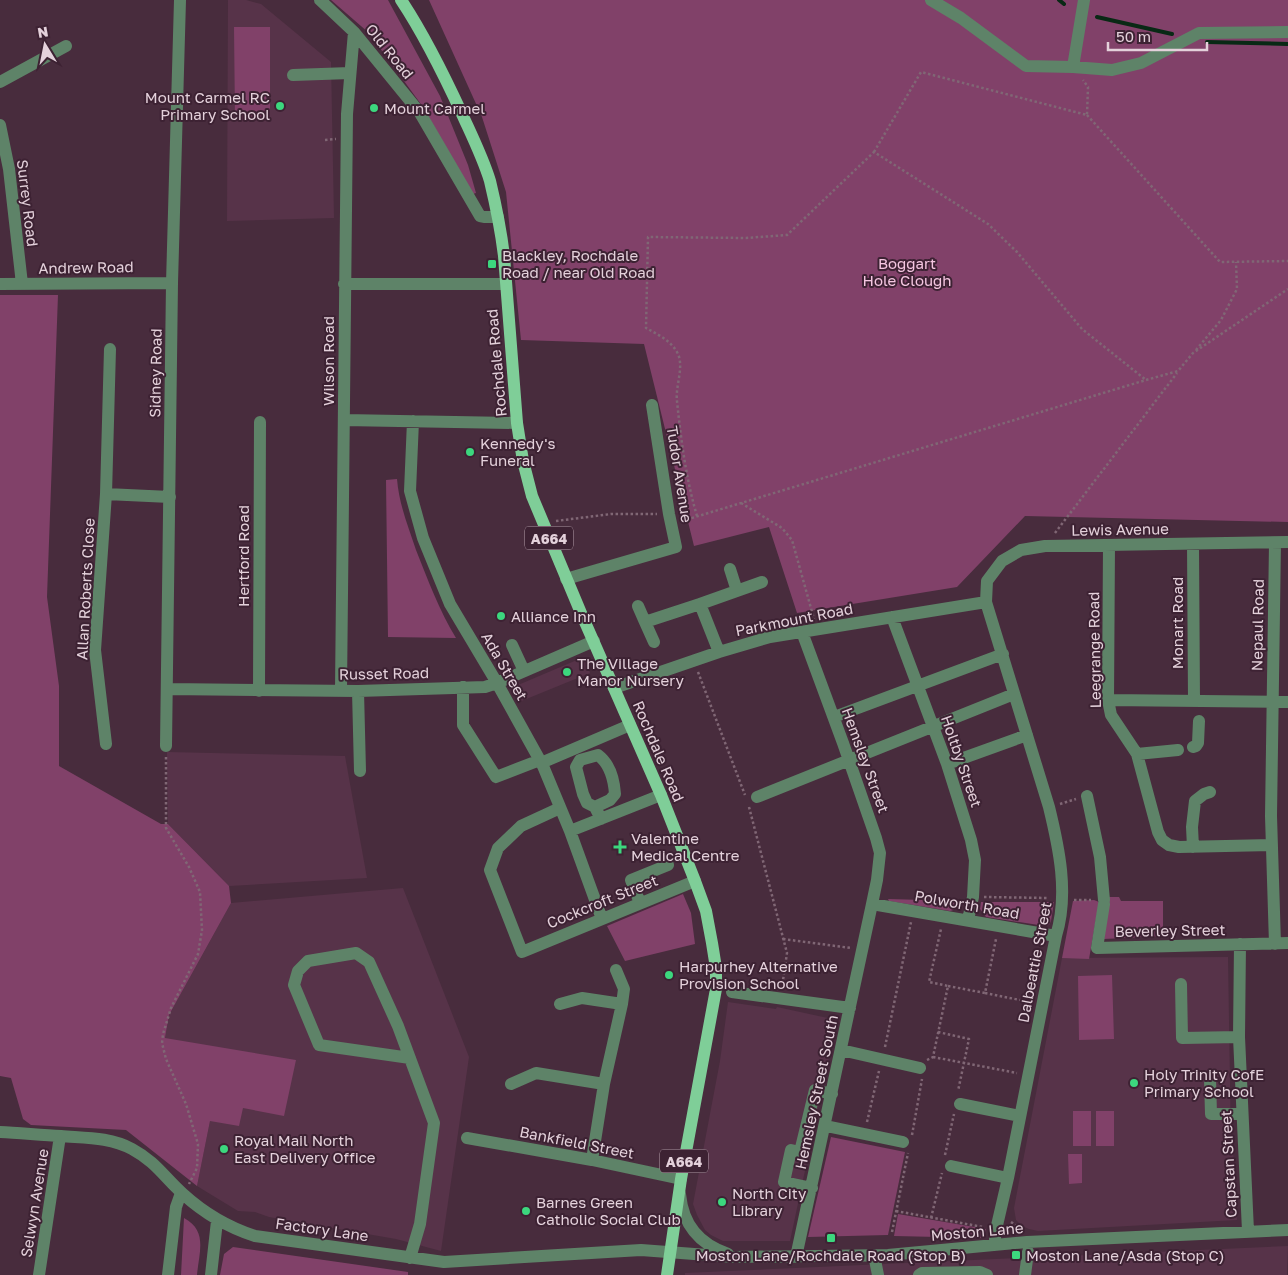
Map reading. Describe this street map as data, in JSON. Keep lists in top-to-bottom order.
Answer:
{
  "streets": {
    "main road": ["Rochdale Road", "A664"],
    "street": [
      "Old Road",
      "Surrey Road",
      "Andrew Road",
      "Wilson Road",
      "Sidney Road",
      "Tudor Avenue",
      "Lewis Avenue",
      "Hertford Road",
      "Allan Roberts Close",
      "Parkmount Road",
      "Monart Road",
      "Nepaul Road",
      "Leegrange Road",
      "Ada Street",
      "Russet Road",
      "Hemsley Street",
      "Holtby Street",
      "Cockcroft Street",
      "Polworth Road",
      "Beverley Street",
      "Dalbeattie Street",
      "Hemsley Street South",
      "Bankfield Street",
      "Capstan Street",
      "Selwyn Avenue",
      "Factory Lane",
      "Moston Lane"
    ]
  },
  "crossings": [
    ["Old Road", "Wilson Road"],
    ["Old Road", "Rochdale Road"],
    ["Surrey Road", "Andrew Road"],
    ["Andrew Road", "Sidney Road"],
    ["Wilson Road", "Russet Road"],
    ["Rochdale Road", "Tudor Avenue"],
    ["Rochdale Road", "Parkmount Road"],
    ["Rochdale Road", "Russet Road"],
    ["Rochdale Road", "Cockcroft Street"],
    ["Rochdale Road", "Bankfield Street"],
    ["Rochdale Road", "Factory Lane"],
    ["Rochdale Road", "Moston Lane"],
    ["Sidney Road", "Russet Road"],
    ["Lewis Avenue", "Parkmount Road"],
    ["Lewis Avenue", "Monart Road"],
    ["Lewis Avenue", "Nepaul Road"],
    ["Lewis Avenue", "Leegrange Road"],
    ["Lewis Avenue", "Dalbeattie Street"],
    ["Hertford Road", "Russet Road"],
    ["Parkmount Road", "Hemsley Street"],
    ["Parkmount Road", "Holtby Street"],
    ["Parkmount Road", "Dalbeattie Street"],
    ["Nepaul Road", "Leegrange Road"],
    ["Nepaul Road", "Beverley Street"],
    ["Ada Street", "Russet Road"],
    ["Ada Street", "Cockcroft Street"],
    ["Hemsley Street", "Polworth Road"],
    ["Hemsley Street", "Hemsley Street South"],
    ["Holtby Street", "Polworth Road"],
    ["Polworth Road", "Dalbeattie Street"],
    ["Polworth Road", "Hemsley Street South"],
    ["Beverley Street", "Capstan Street"],
    ["Dalbeattie Street", "Moston Lane"],
    ["Hemsley Street South", "Moston Lane"],
    ["Capstan Street", "Moston Lane"],
    ["Selwyn Avenue", "Factory Lane"],
    ["Factory Lane", "Moston Lane"]
  ],
  "parks": ["Boggart Hole Clough"],
  "places": {
    "other": [
      "Mount Carmel RC Primary School",
      "Mount Carmel",
      "Kennedy's Funeral",
      "Alliance Inn",
      "The Village Manor Nursery",
      "Harpurhey Alternative Provision School",
      "Holy Trinity CofE Primary School",
      "Royal Mail North East Delivery Office",
      "North City Library",
      "Barnes Green Catholic Social Club"
    ],
    "transit": ["Blackley, Rochdale Road / near Old Road", "Moston Lane/Rochdale Road (Stop B)", "Moston Lane/Asda (Stop C)"],
    "health": ["Valentine Medical Centre"]
  },
  "scale_bar": "50 m",
  "north": "top"
}
